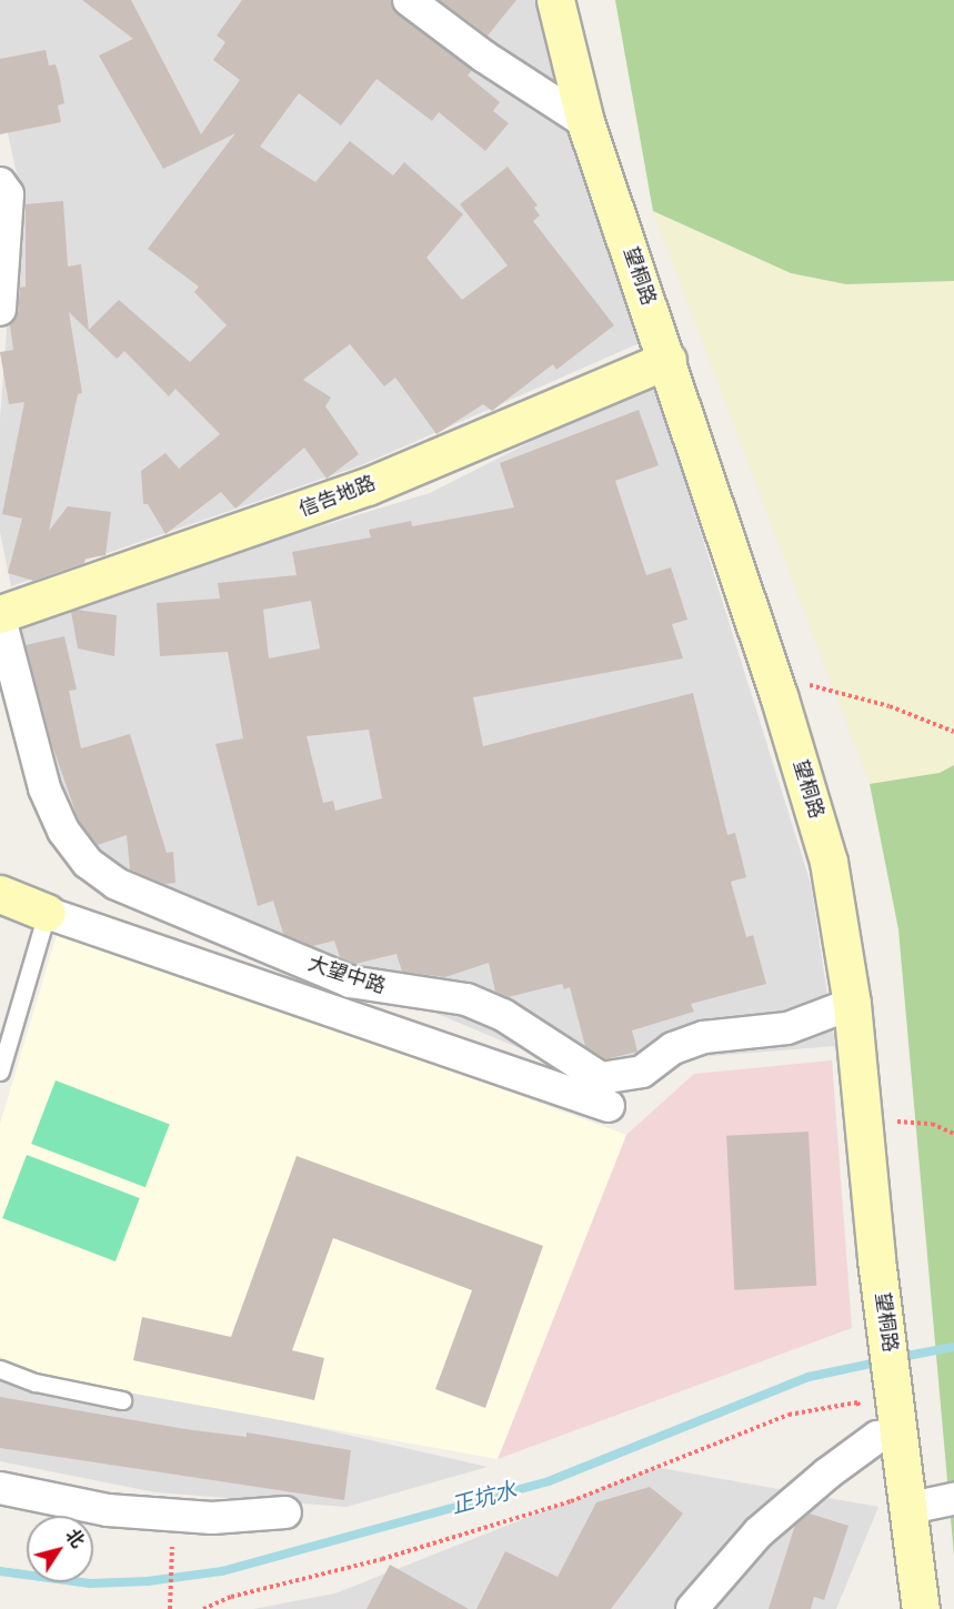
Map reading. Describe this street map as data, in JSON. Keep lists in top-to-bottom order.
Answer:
{
  "streets": {
    "main road": ["望桐路", "信告地路"],
    "street": ["大望中路"]
  },
  "crossings": [
    ["望桐路", "信告地路"],
    ["望桐路", "大望中路"],
    ["信告地路", "大望中路"]
  ],
  "water": ["正坑水"],
  "north": "top right"
}
